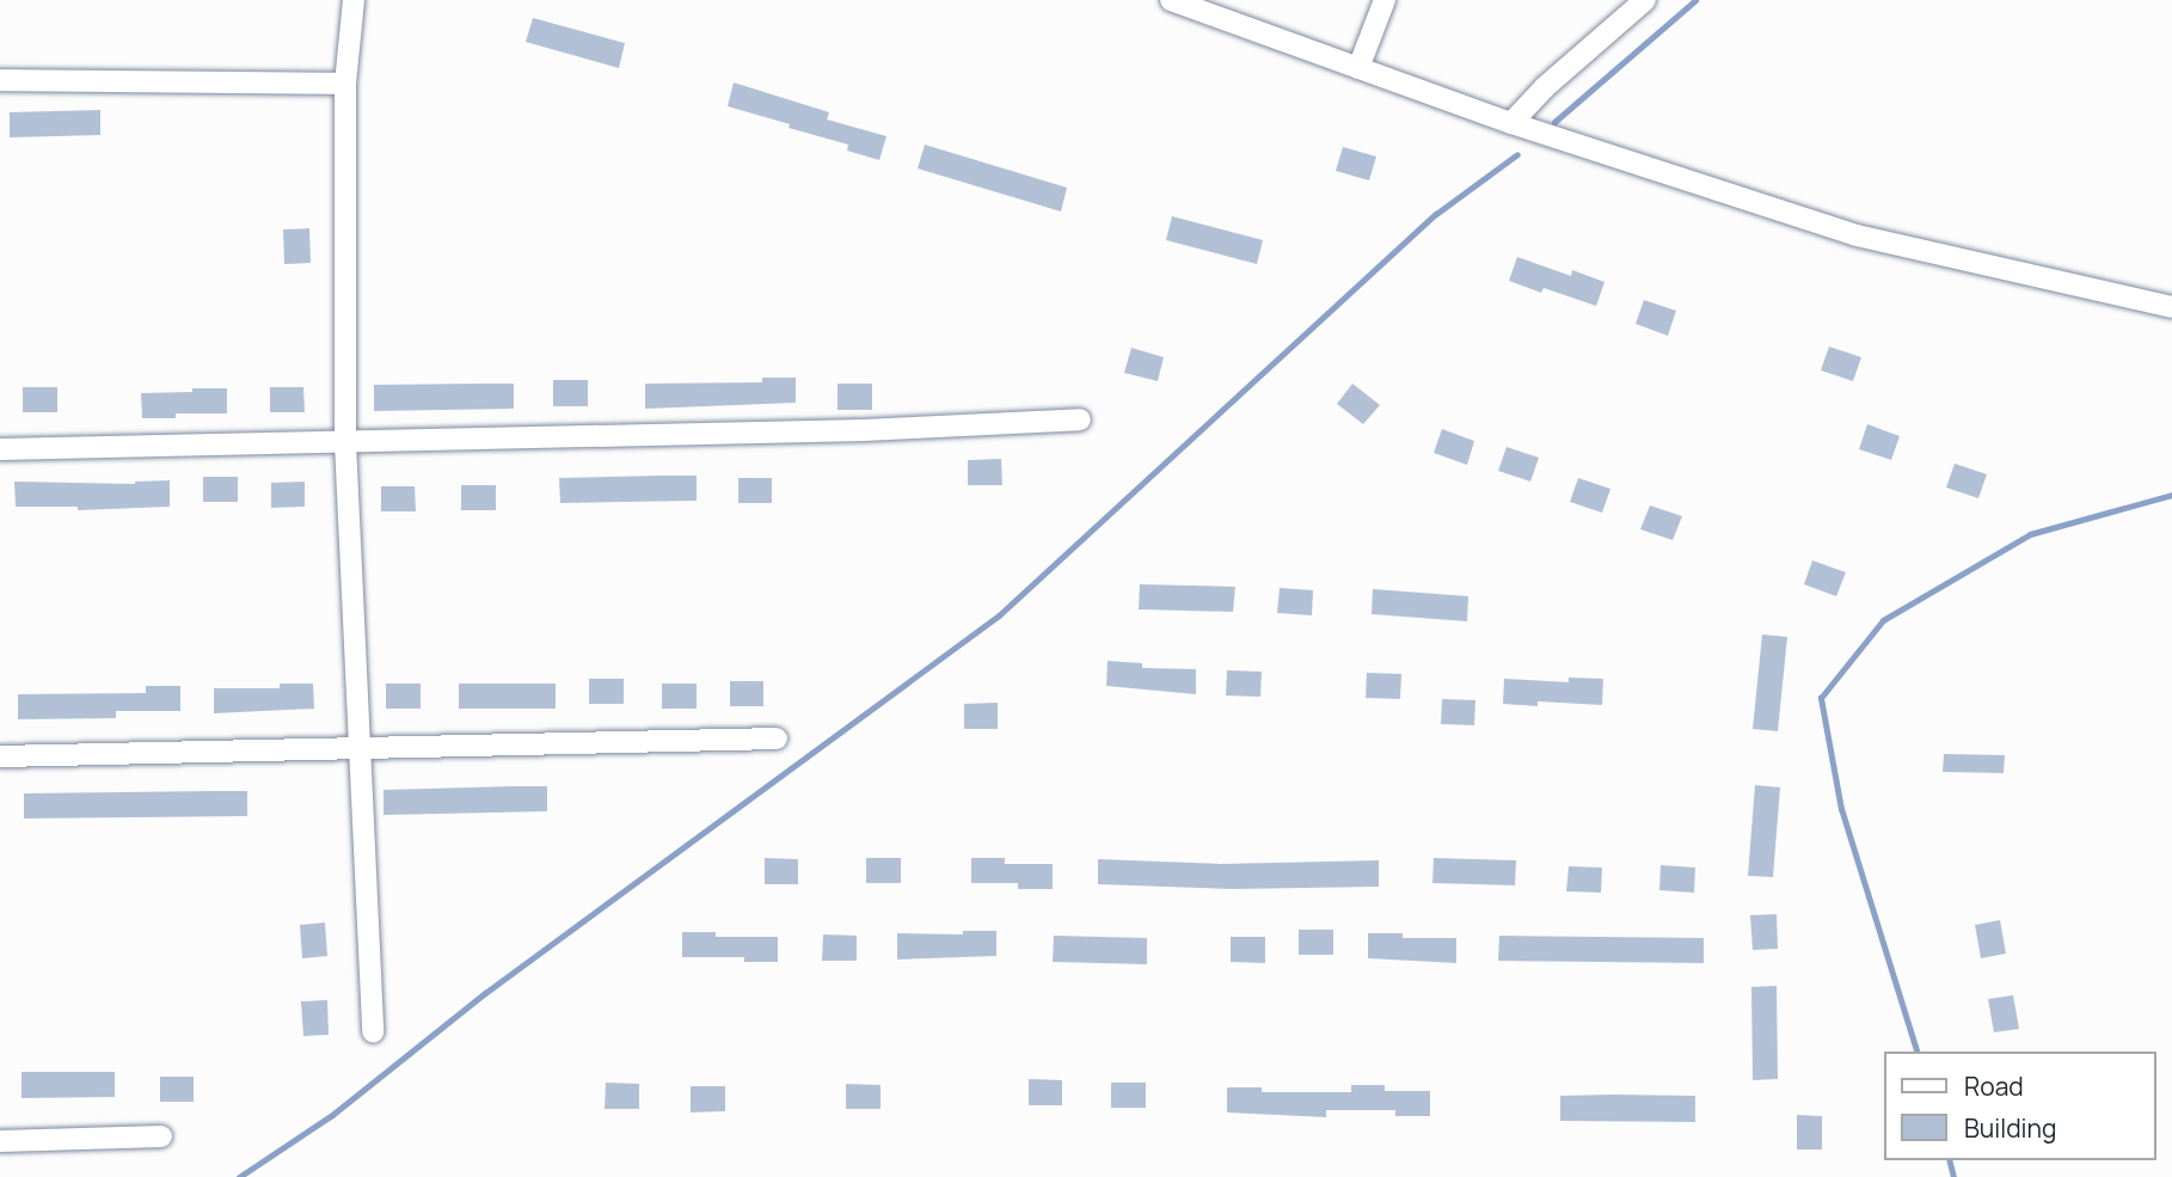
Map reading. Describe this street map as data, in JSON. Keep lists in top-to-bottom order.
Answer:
{
  "legend": ["Road", "Building"]
}
